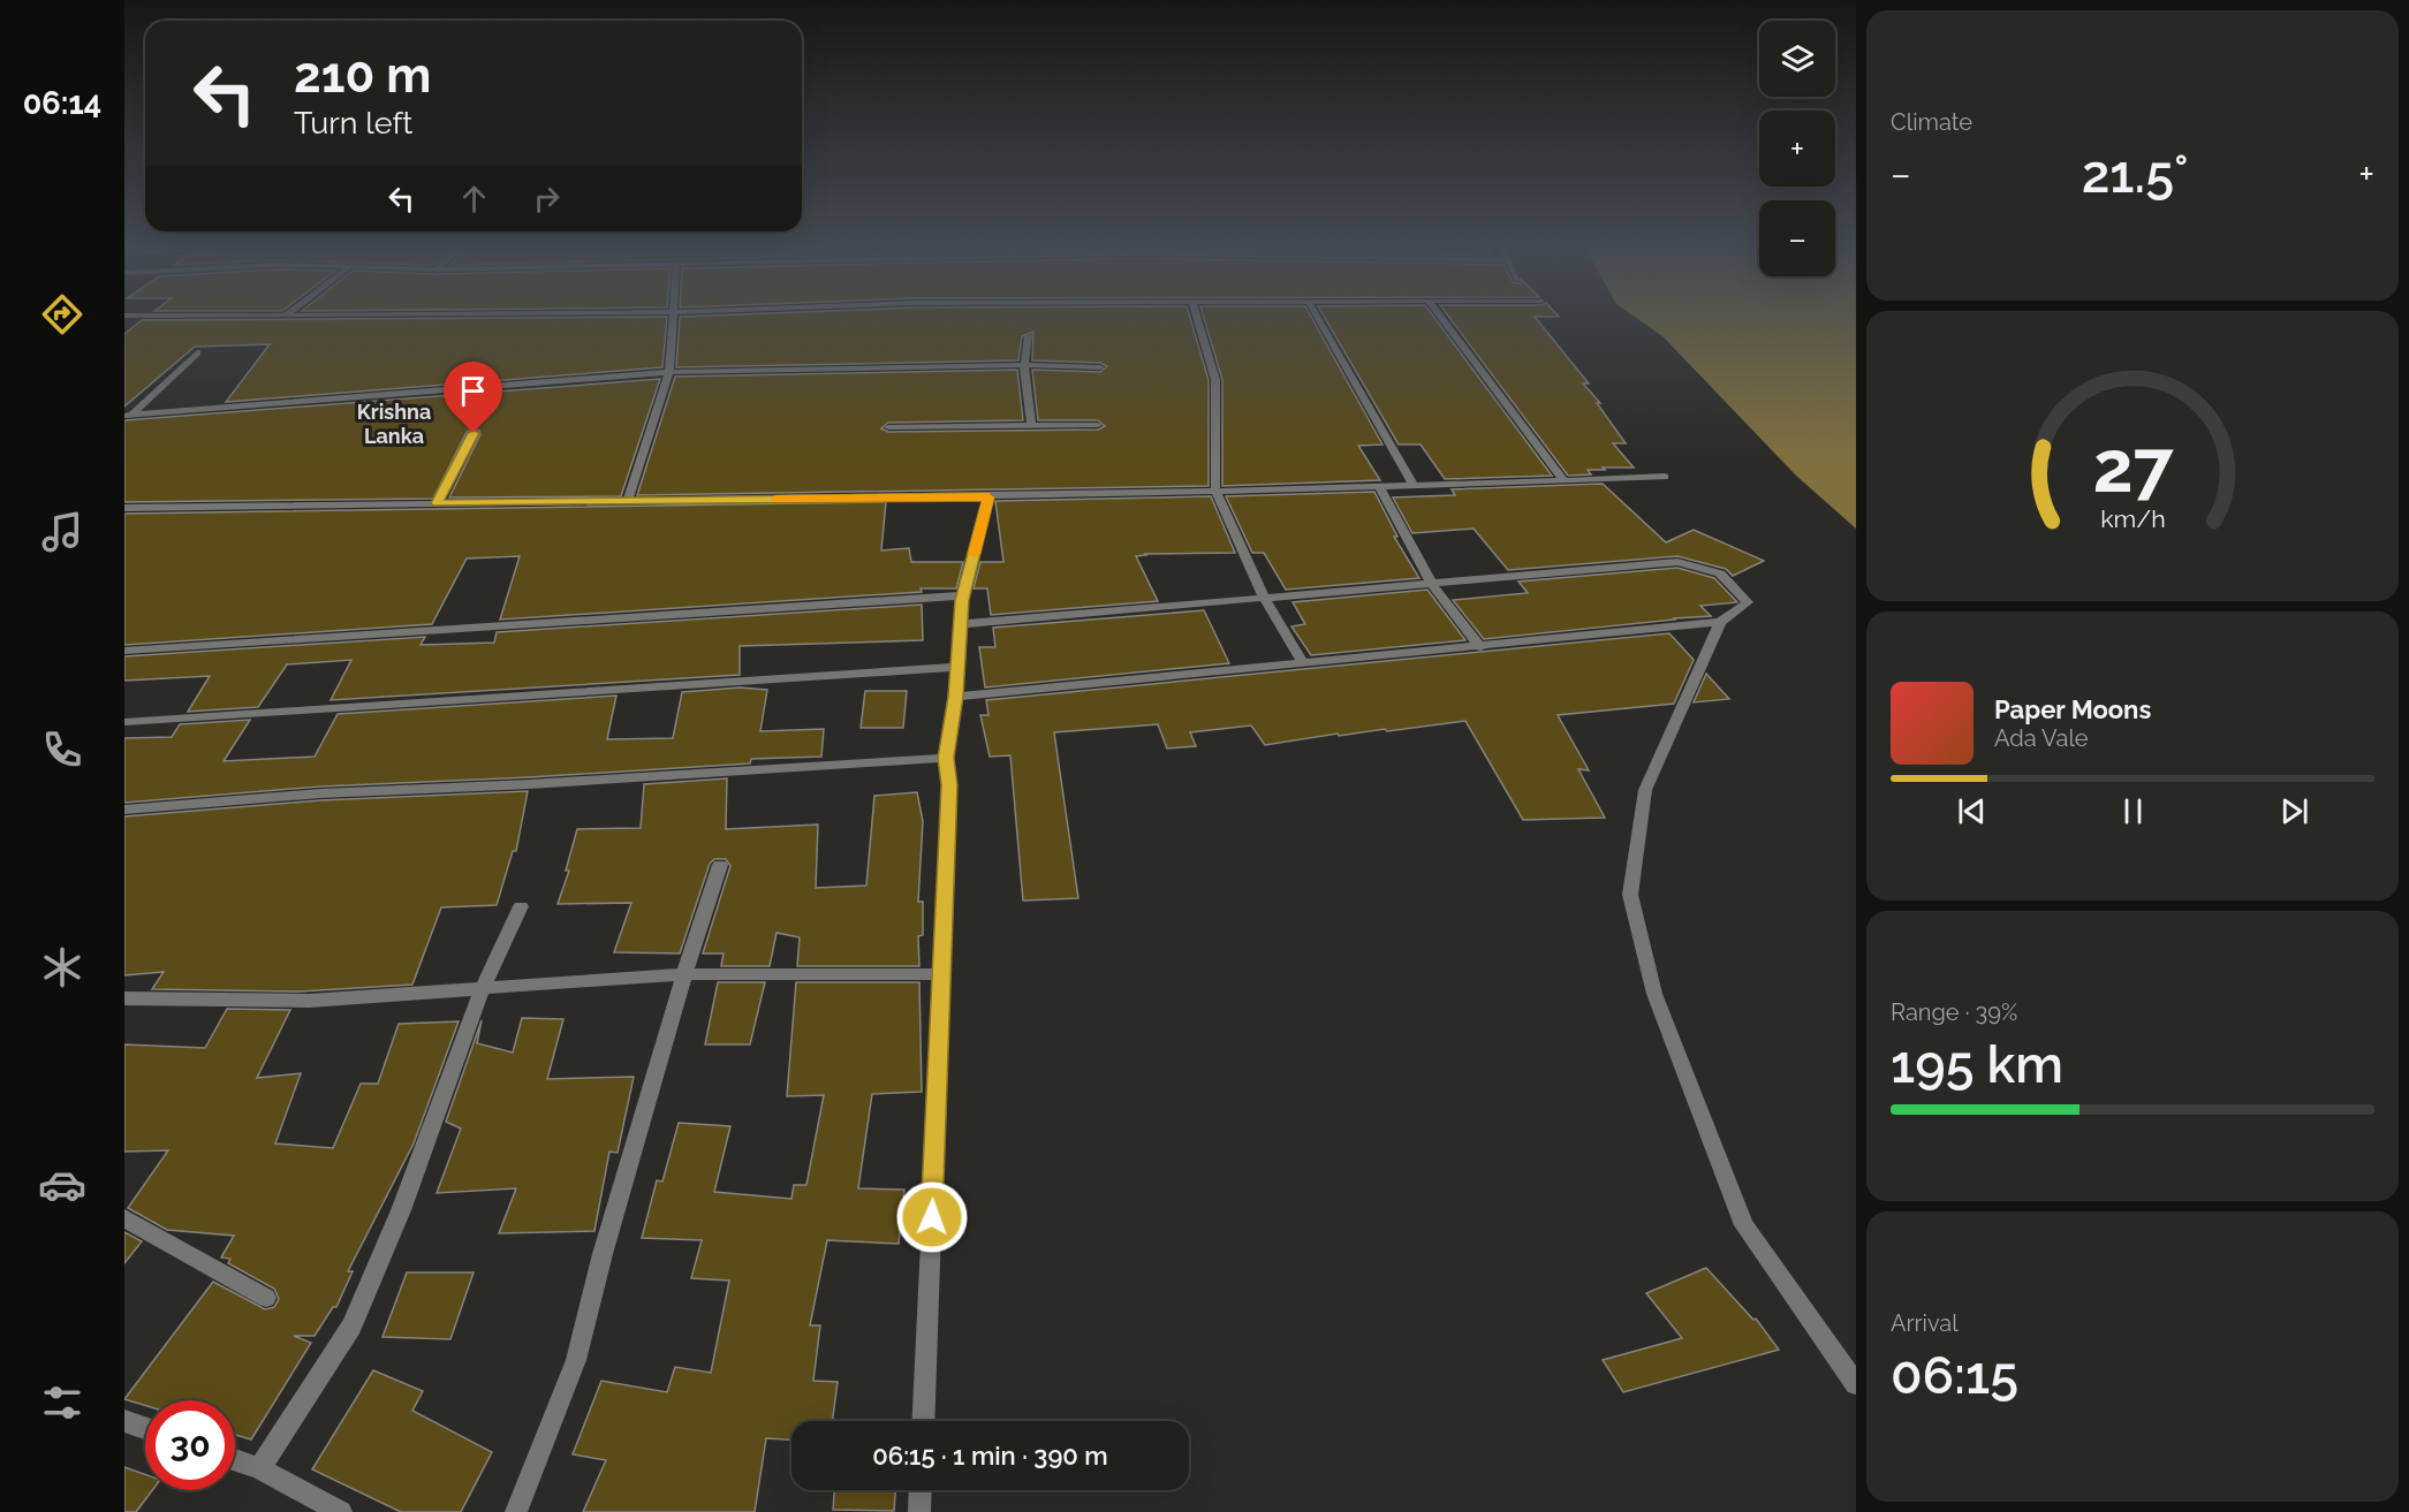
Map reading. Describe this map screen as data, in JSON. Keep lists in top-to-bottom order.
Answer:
{
  "districts": ["Krishna Lanka"],
  "page": {
    "tabs": "06:14",
    "tile": [
      "Climate",
      ["Range · 39%", "195 km"],
      ["Arrival", "06:15"]
    ],
    "map_buttons": ["+", "−"],
    "turn": ["210 m", "Turn left"],
    "heat": ["−", "21.5°", "+"],
    "song": ["Paper Moons", "Ada Vale"],
    "limit": "30",
    "trip": "06:15 · 1 min · 390 m",
    "gauge": ["27", "km/h"]
  }
}
